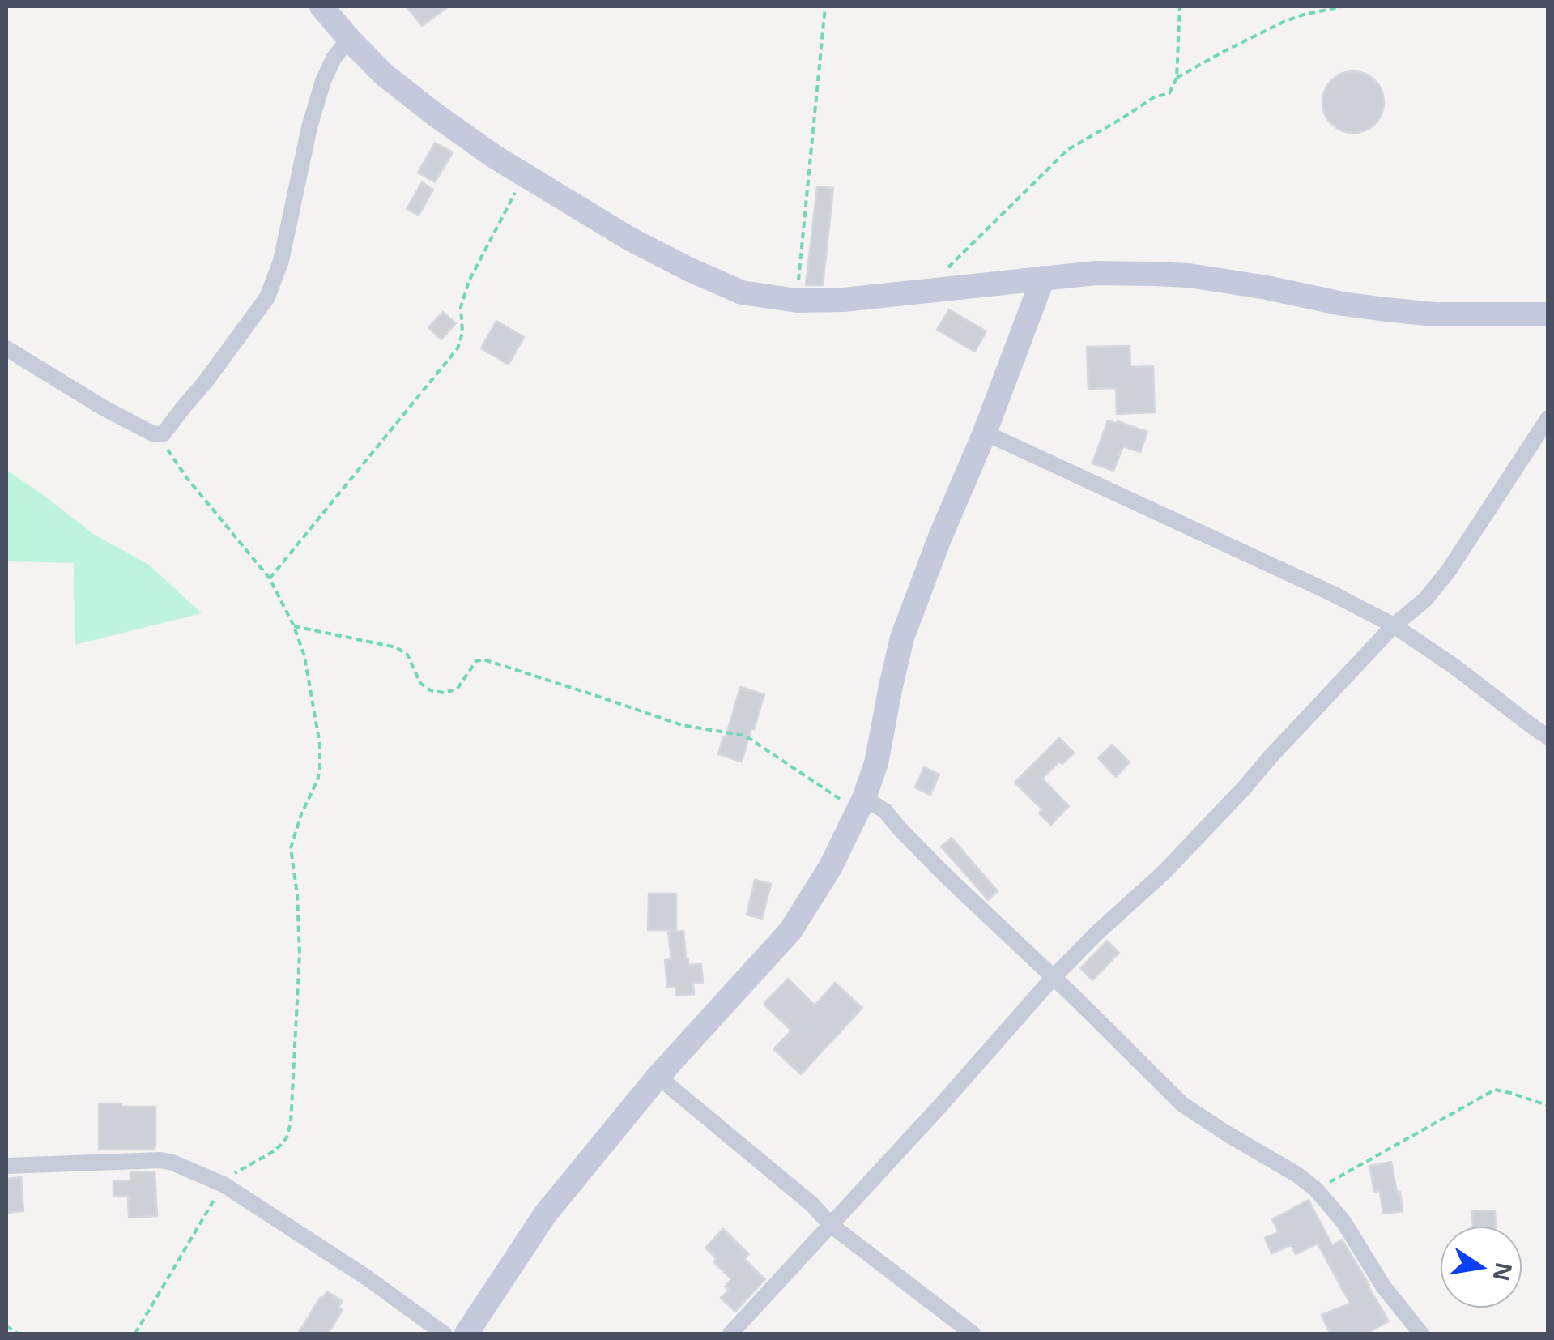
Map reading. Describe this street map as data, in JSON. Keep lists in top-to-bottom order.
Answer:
{
  "north": "right"
}
